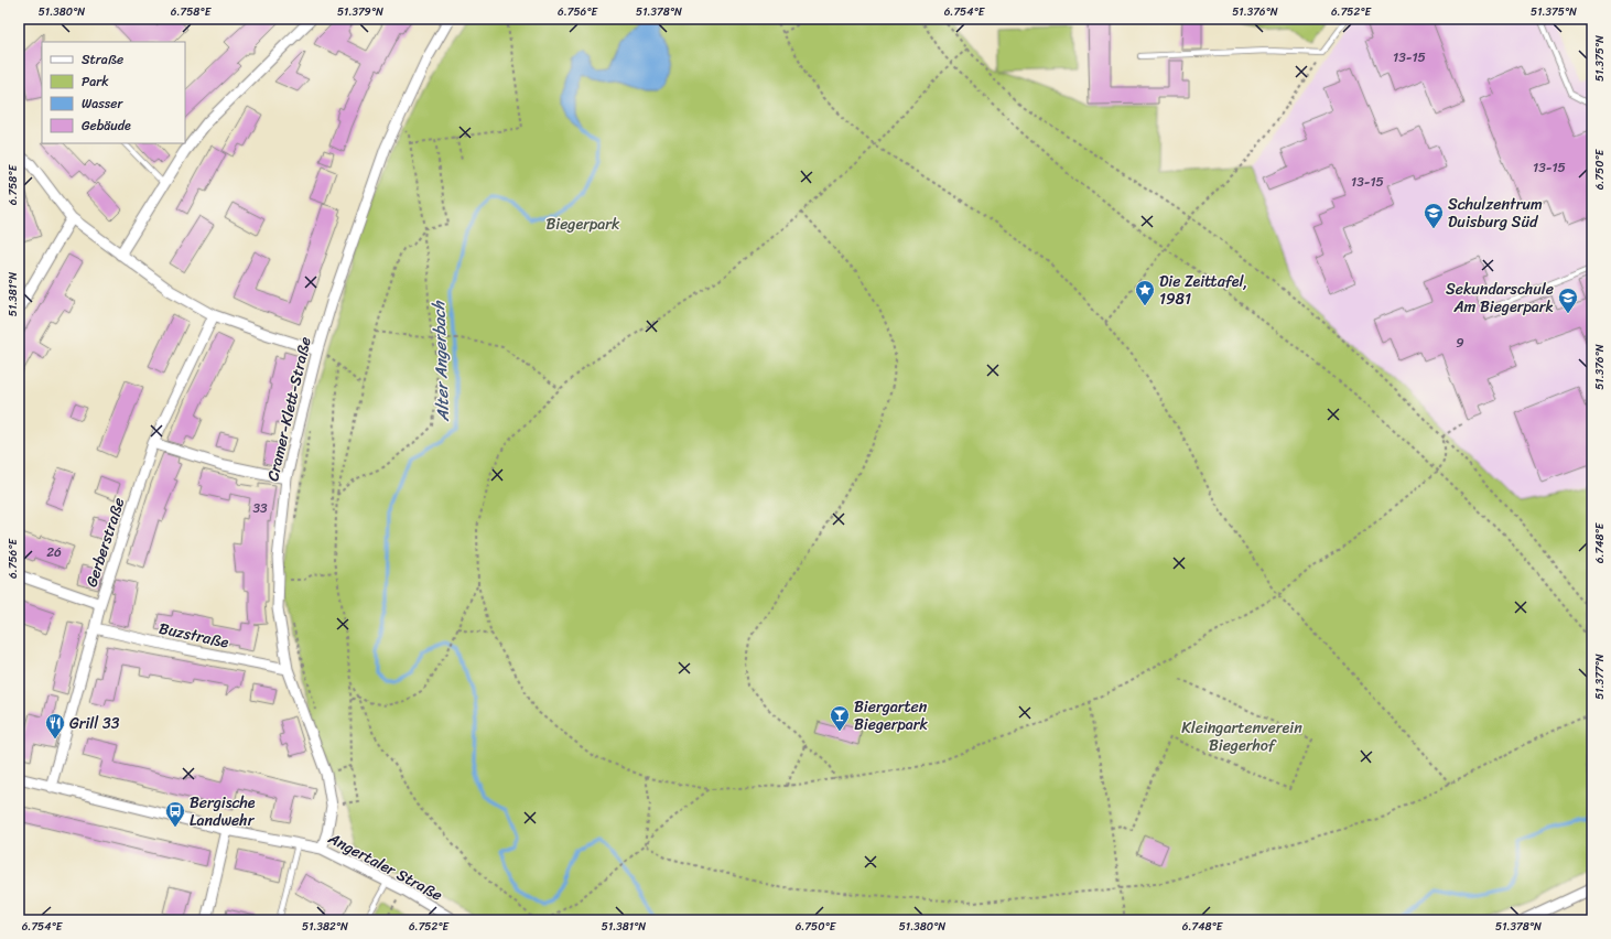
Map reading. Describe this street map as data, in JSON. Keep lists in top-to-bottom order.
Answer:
{
  "streets": {
    "street": [
      "Cramer-Klett-Straße",
      "Gerberstraße",
      "Buzstraße",
      "Angertaler Straße"
    ]
  },
  "crossings": [
    ["Cramer-Klett-Straße", "Buzstraße"],
    ["Cramer-Klett-Straße", "Angertaler Straße"],
    ["Gerberstraße", "Buzstraße"],
    ["Gerberstraße", "Angertaler Straße"]
  ],
  "water": ["Alter Angerbach"],
  "parks": ["Biegerpark", "Kleingartenverein Biegerhof"],
  "places": {
    "school or university": ["Schulzentrum Duisburg Süd", "Sekundarschule Am Biegerpark"],
    "place": ["Die Zeittafel, 1981"],
    "bar": ["Biergarten Biegerpark"],
    "restaurant": ["Grill 33"],
    "bus stop": ["Bergische Landwehr"]
  },
  "house_numbers": [
    "13-15",
    "13-15",
    "13-15",
    "9",
    "33",
    "26"
  ],
  "legend": [
    "Straße",
    "Park",
    "Wasser",
    "Gebäude"
  ],
  "coordinates": [
    "51.380°N",
    "6.758°E",
    "51.379°N",
    "6.756°E",
    "51.378°N",
    "6.754°E",
    "51.376°N",
    "6.752°E",
    "51.375°N",
    "6.750°E",
    "51.381°N",
    "6.748°E",
    "51.377°N",
    "51.382°N"
  ]
}
